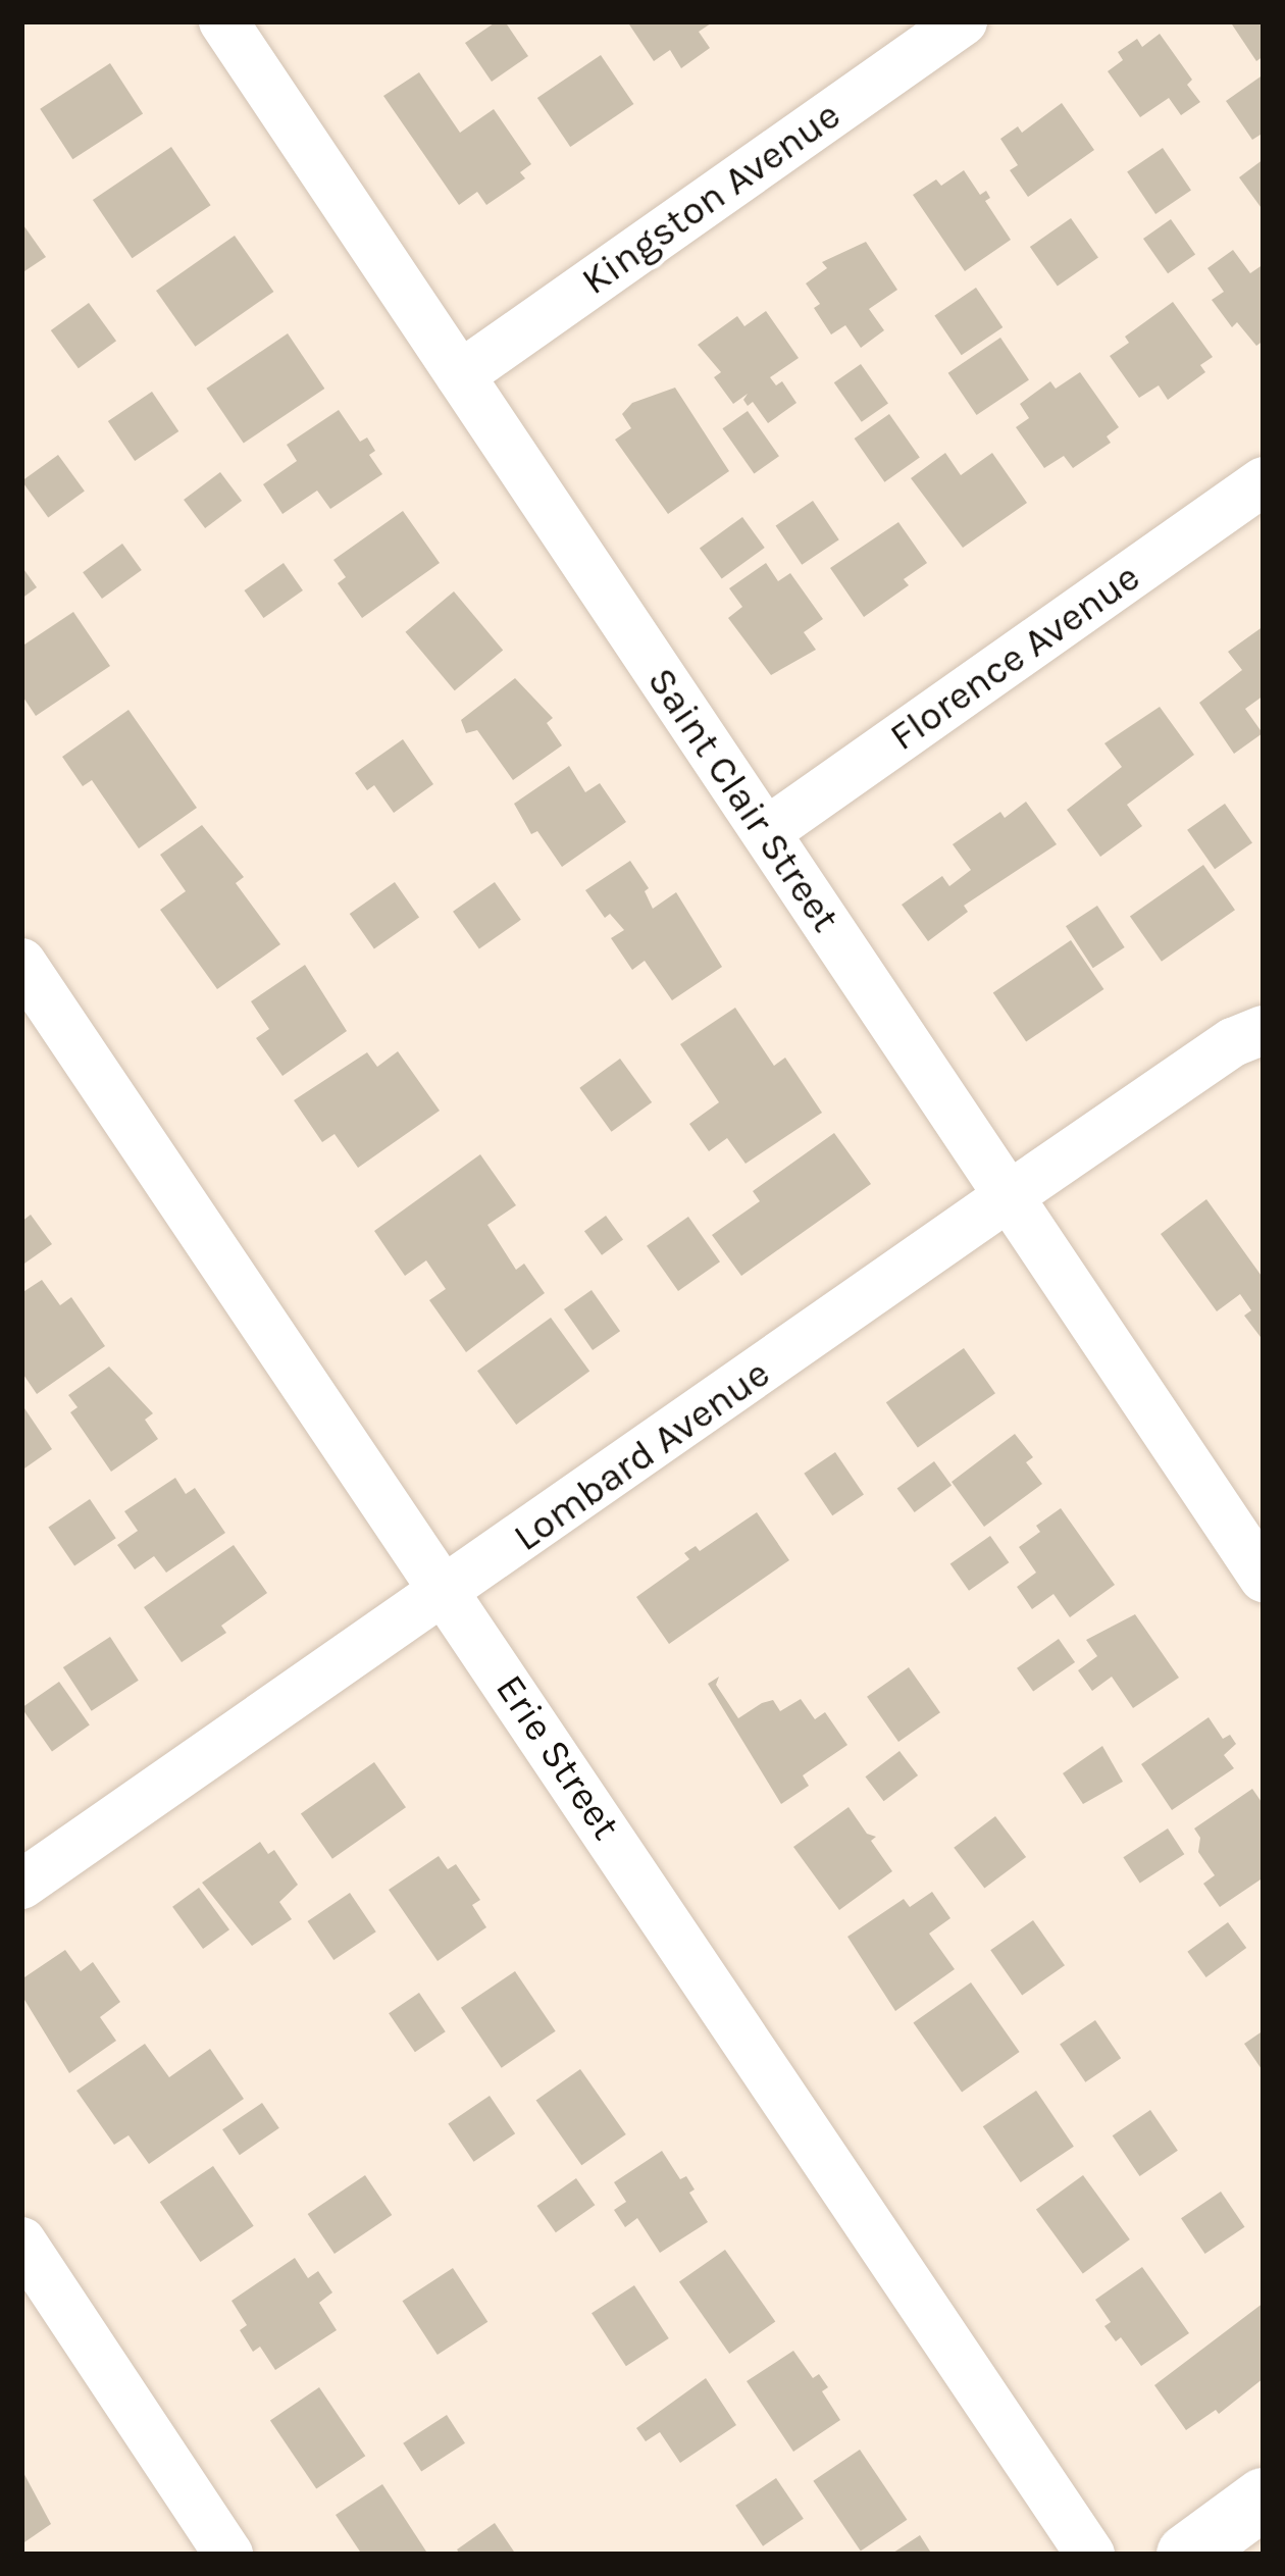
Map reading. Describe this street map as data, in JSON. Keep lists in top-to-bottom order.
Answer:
{
  "streets": {
    "street": [
      "Kingston Avenue",
      "Florence Avenue",
      "Saint Clair Street",
      "Lombard Avenue",
      "Erie Street"
    ]
  },
  "crossings": [
    ["Kingston Avenue", "Saint Clair Street"],
    ["Florence Avenue", "Saint Clair Street"],
    ["Saint Clair Street", "Lombard Avenue"],
    ["Lombard Avenue", "Erie Street"]
  ]
}
